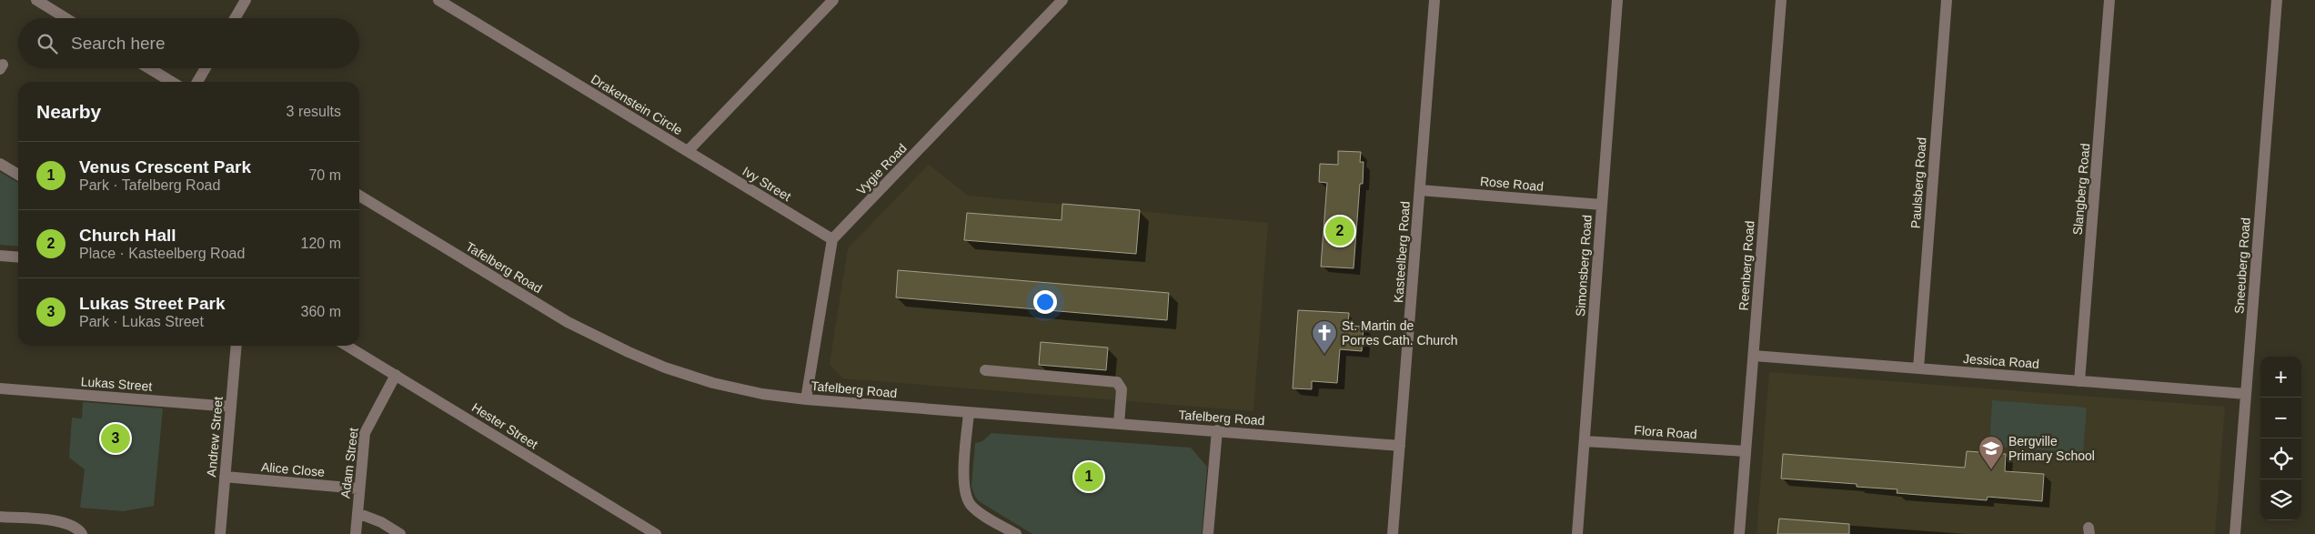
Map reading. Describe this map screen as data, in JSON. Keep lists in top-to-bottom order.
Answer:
{
  "streets": {
    "street": [
      "Drakenstein Circle",
      "Vygie Road",
      "Paulsberg Road",
      "Ivy Street",
      "Rose Road",
      "Slangberg Road",
      "Kasteelberg Road",
      "Simonsberg Road",
      "Reenberg Road",
      "Sneeuberg Road",
      "Tafelberg Road",
      "Jessica Road",
      "Lukas Street",
      "Hester Street",
      "Flora Road",
      "Andrew Street",
      "Adam Street",
      "Alice Close"
    ]
  },
  "crossings": [
    ["Drakenstein Circle", "Ivy Street"],
    ["Vygie Road", "Ivy Street"],
    ["Paulsberg Road", "Jessica Road"],
    ["Rose Road", "Kasteelberg Road"],
    ["Rose Road", "Simonsberg Road"],
    ["Slangberg Road", "Jessica Road"],
    ["Kasteelberg Road", "Tafelberg Road"],
    ["Simonsberg Road", "Flora Road"],
    ["Reenberg Road", "Jessica Road"],
    ["Reenberg Road", "Flora Road"],
    ["Sneeuberg Road", "Jessica Road"],
    ["Lukas Street", "Andrew Street"],
    ["Hester Street", "Adam Street"],
    ["Andrew Street", "Alice Close"],
    ["Adam Street", "Alice Close"]
  ],
  "places": {
    "church": ["St. Martin de Porres Cath. Church"],
    "school or university": ["Bergville Primary School"]
  },
  "page": {
    "search": "Search here",
    "heading": ["Nearby", "3 results"],
    "list": [
      {
        "mark": "1",
        "name": "Venus Crescent Park",
        "note": "Park · Tafelberg Road",
        "value": "70 m"
      },
      {
        "mark": "2",
        "name": "Church Hall",
        "note": "Place · Kasteelberg Road",
        "value": "120 m"
      },
      {
        "mark": "3",
        "name": "Lukas Street Park",
        "note": "Park · Lukas Street",
        "value": "360 m"
      }
    ],
    "pins": ["2", "3", "1"],
    "map_buttons": ["+", "−"]
  }
}
